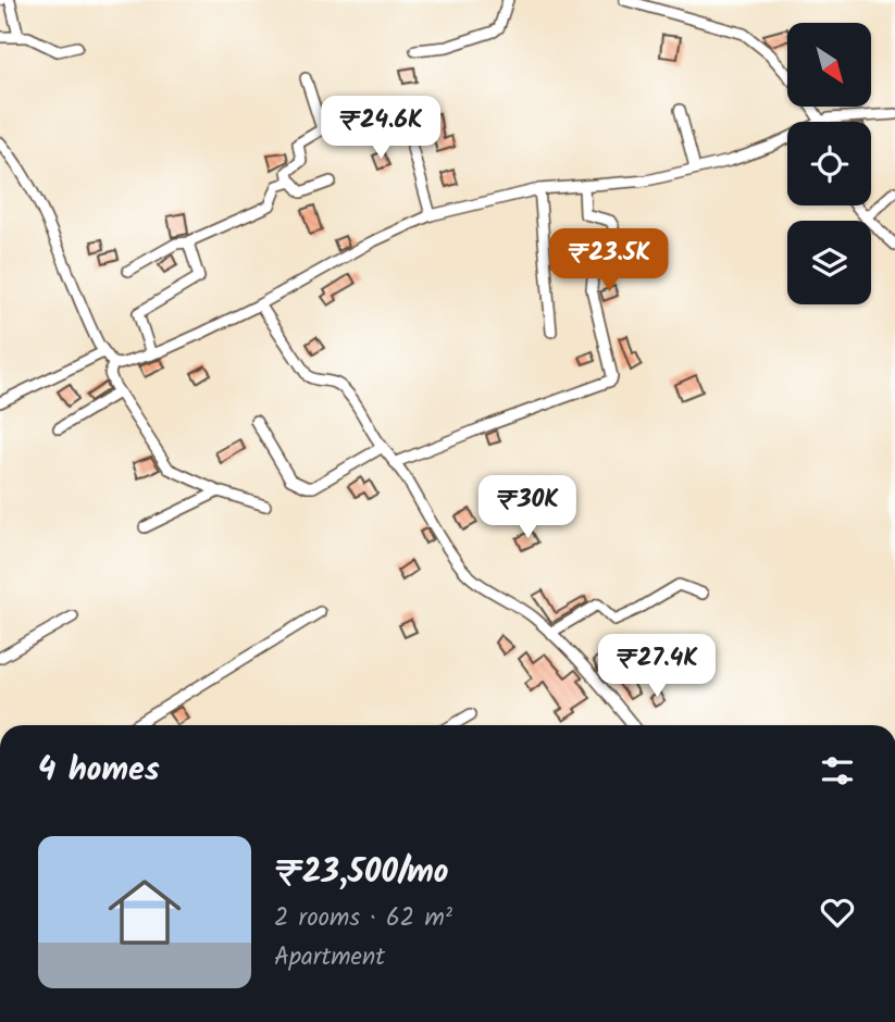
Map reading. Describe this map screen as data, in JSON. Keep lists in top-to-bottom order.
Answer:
{
  "north": "bottom right",
  "page": {
    "price": [
      "₹24.6K",
      "₹23.5K",
      "₹30K",
      "₹27.4K"
    ],
    "heading": "4 homes",
    "list": [
      {
        "name": "₹23,500/mo",
        "note": "2 rooms · 62 m² · Apartment"
      }
    ]
  }
}
